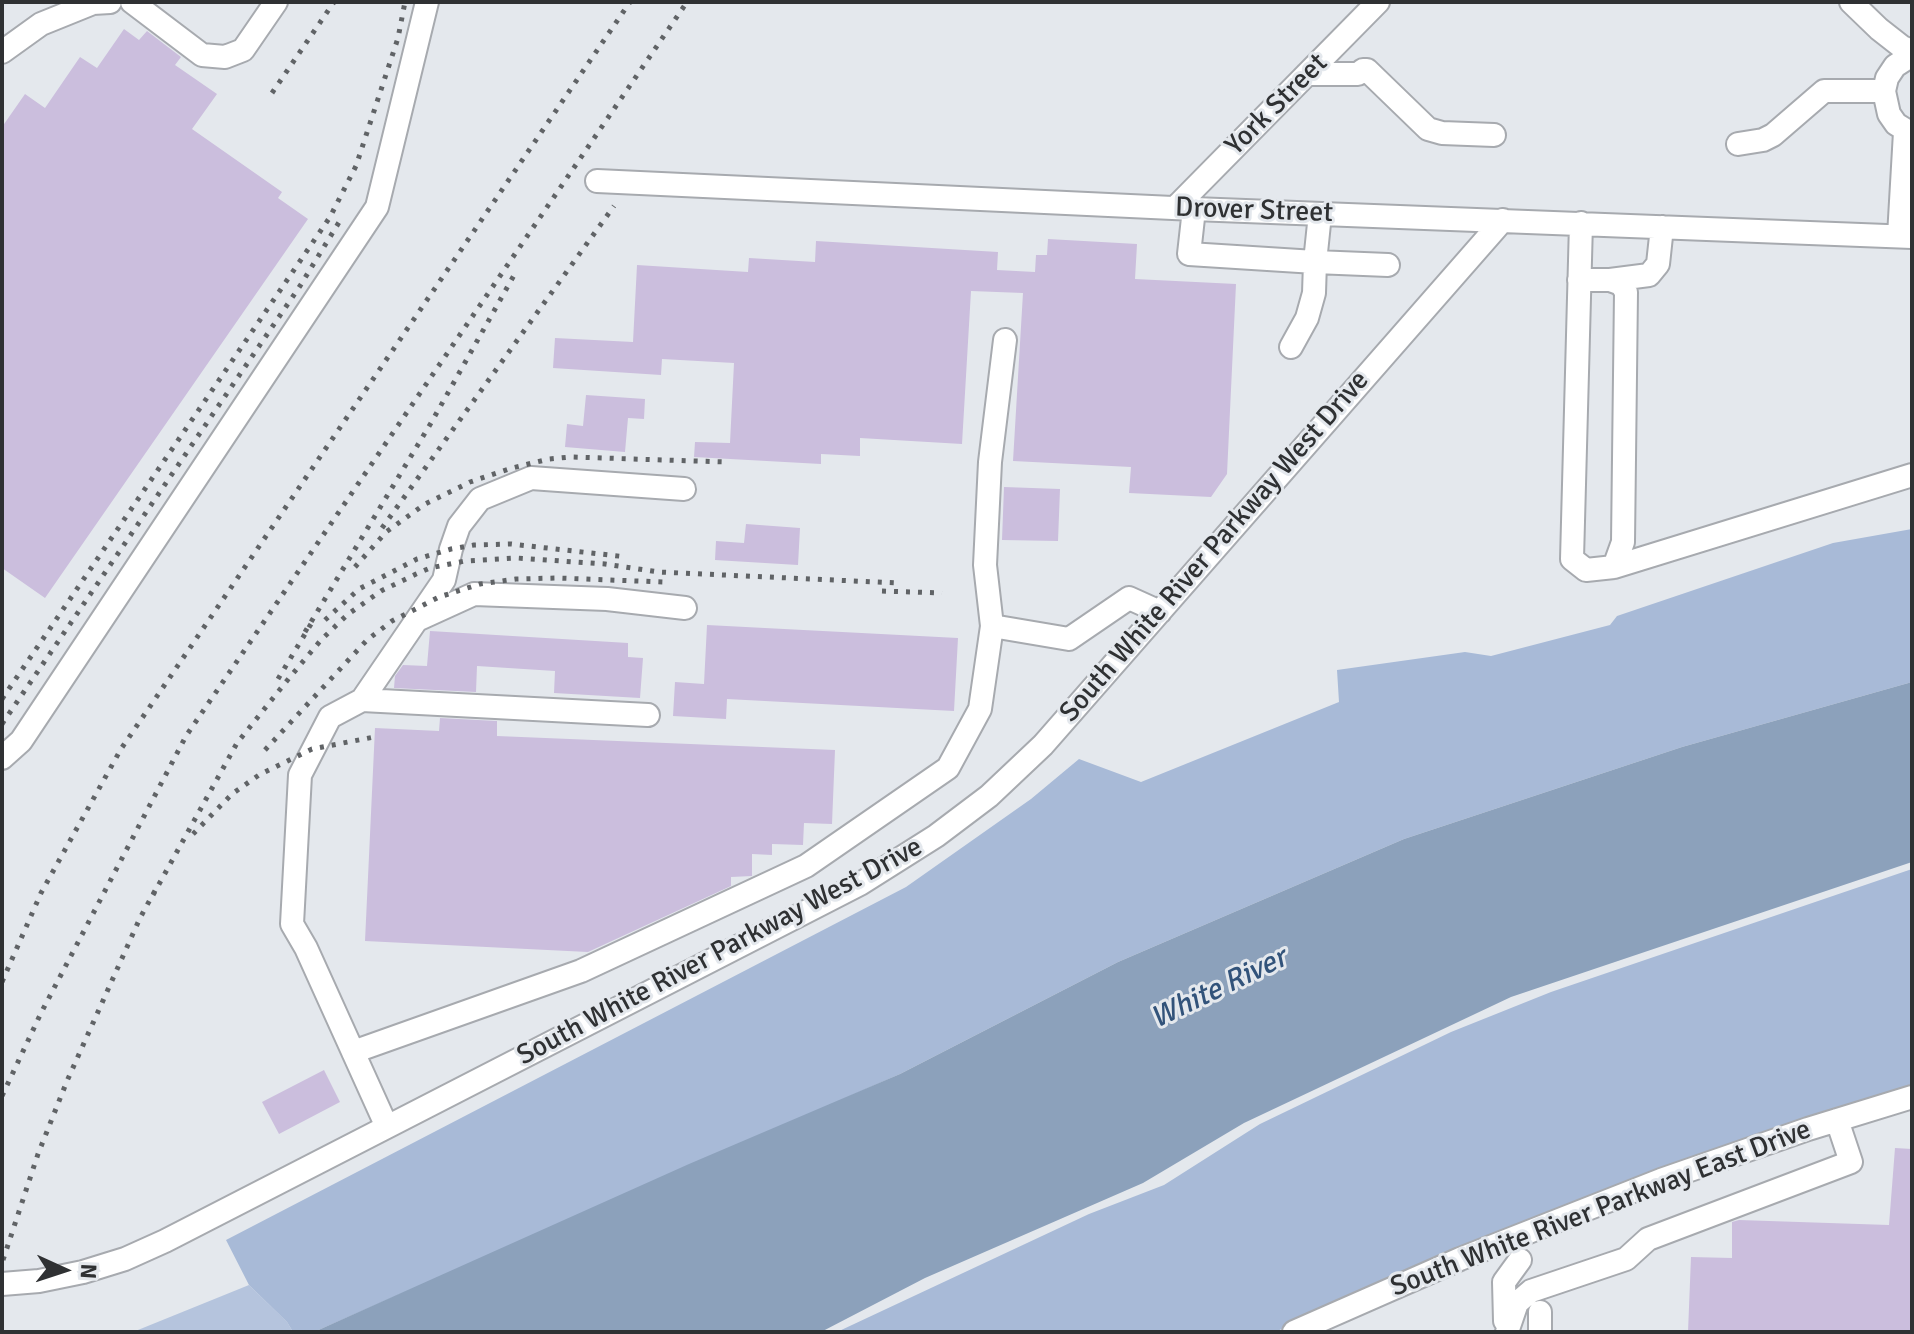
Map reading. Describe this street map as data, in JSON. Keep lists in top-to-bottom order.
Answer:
{
  "streets": {
    "street": [
      "York Street",
      "Drover Street",
      "South White River Parkway West Drive",
      "South White River Parkway East Drive"
    ]
  },
  "crossings": [
    ["York Street", "Drover Street"],
    ["Drover Street", "South White River Parkway West Drive"]
  ],
  "water": ["White River"],
  "north": "right"
}
